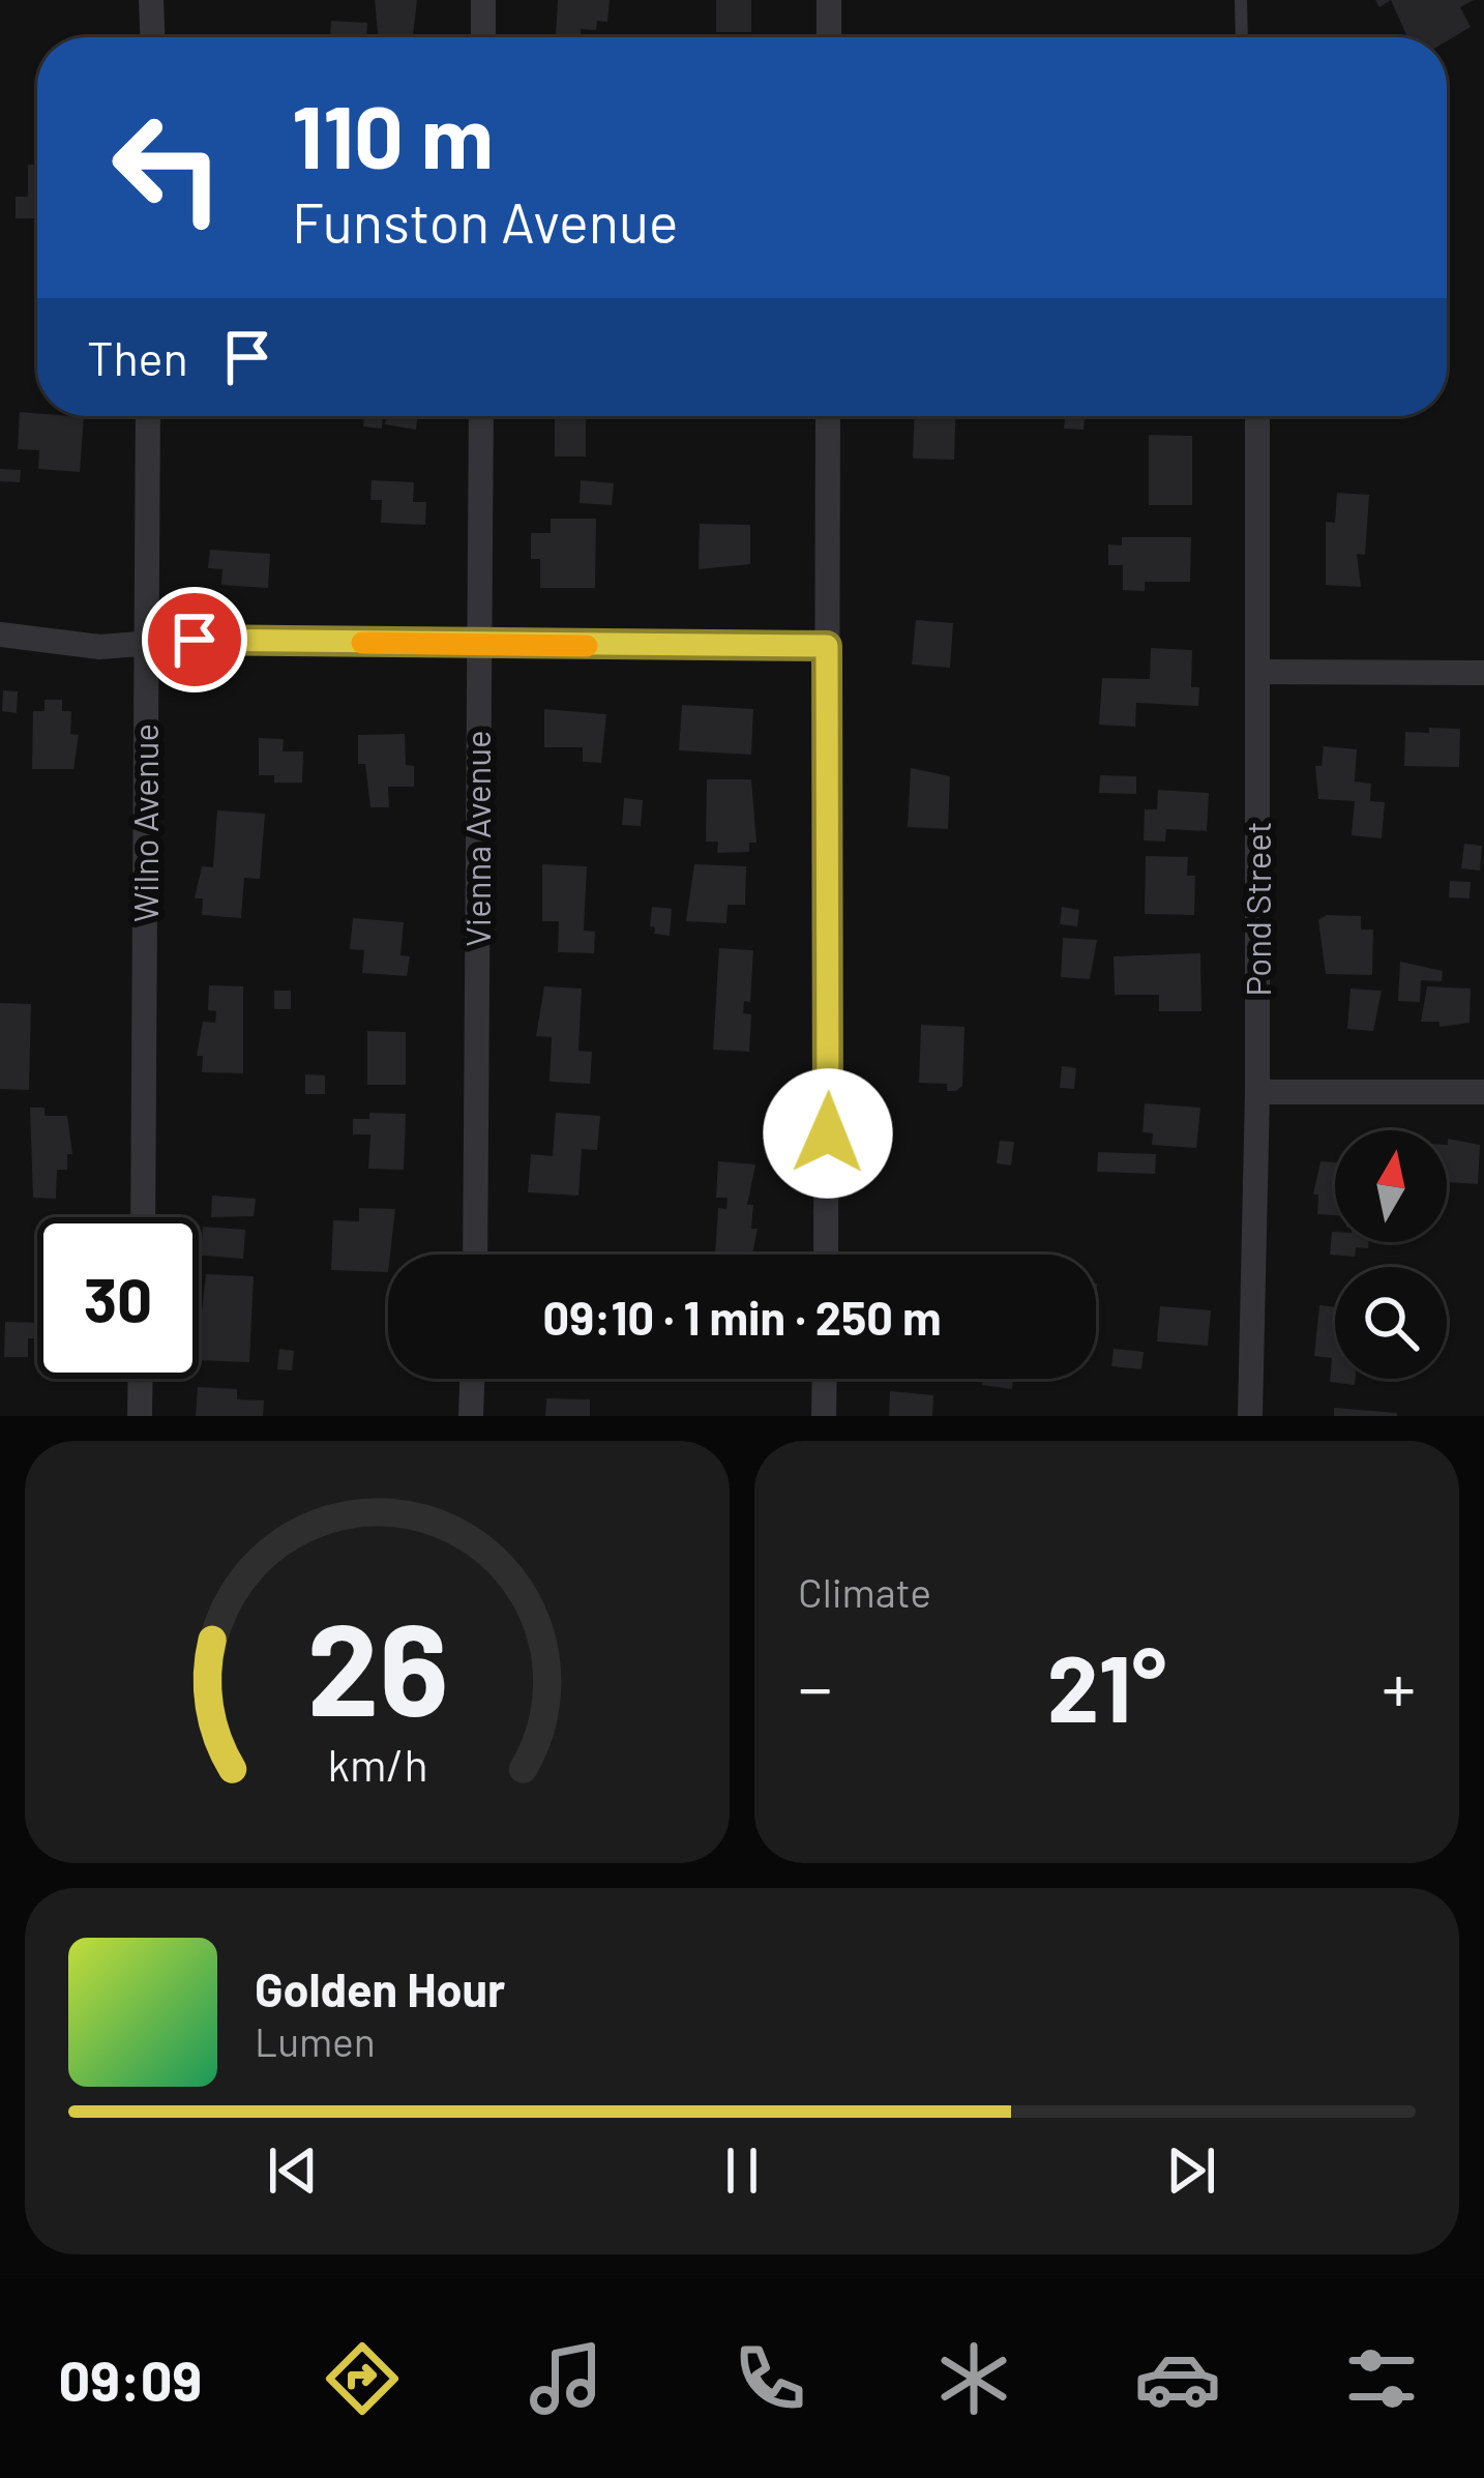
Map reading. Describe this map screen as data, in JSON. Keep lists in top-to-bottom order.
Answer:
{
  "streets": {
    "street": ["Wilno Avenue", "Vienna Avenue", "Pond Street"]
  },
  "north": "top",
  "page": {
    "turn": ["110 m", "Funston Avenue"],
    "then": "Then",
    "limit": "30",
    "trip": "09:10 · 1 min · 250 m",
    "tile": "Climate",
    "heat": ["−", "21°", "+"],
    "song": ["Golden Hour", "Lumen"],
    "tabs": "09:09",
    "gauge": ["26", "km/h"]
  }
}
